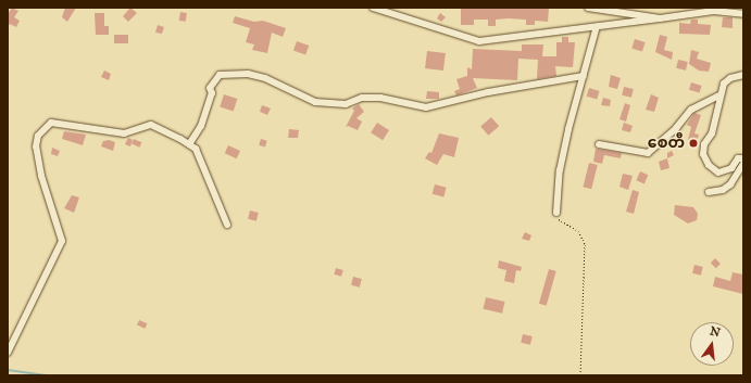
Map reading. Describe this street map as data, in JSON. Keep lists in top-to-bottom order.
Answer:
{
  "places": ["စေတီ"],
  "north": "top"
}
